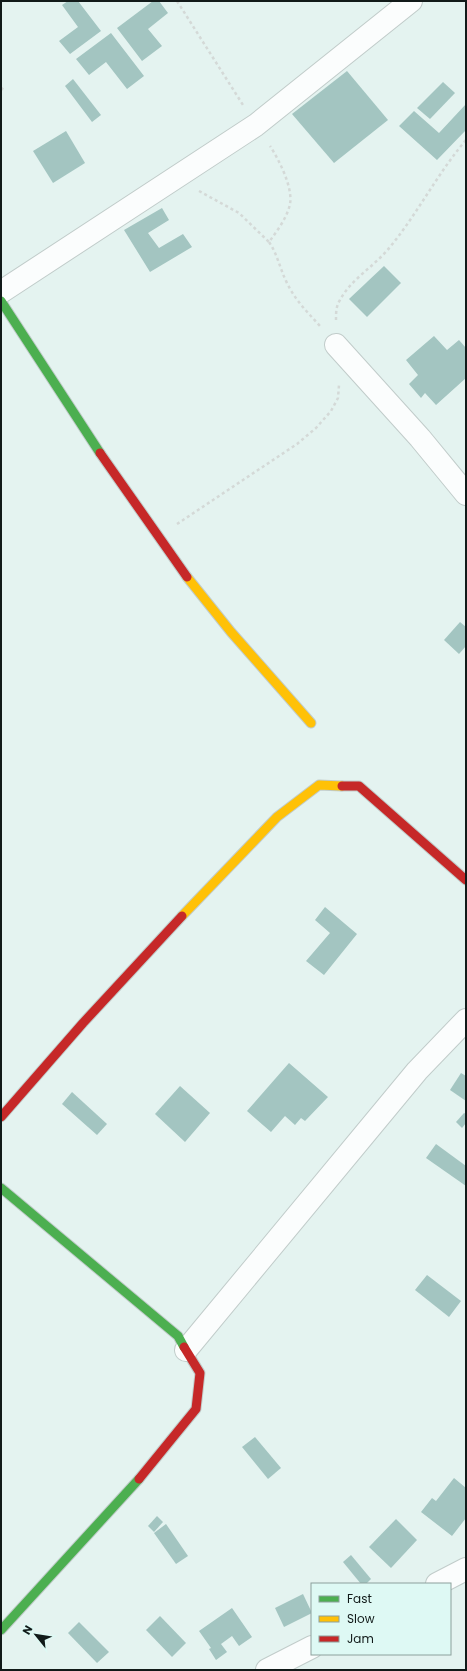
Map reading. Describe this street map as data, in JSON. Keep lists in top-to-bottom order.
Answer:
{
  "legend": ["Fast", "Slow", "Jam"],
  "north": "top left"
}
